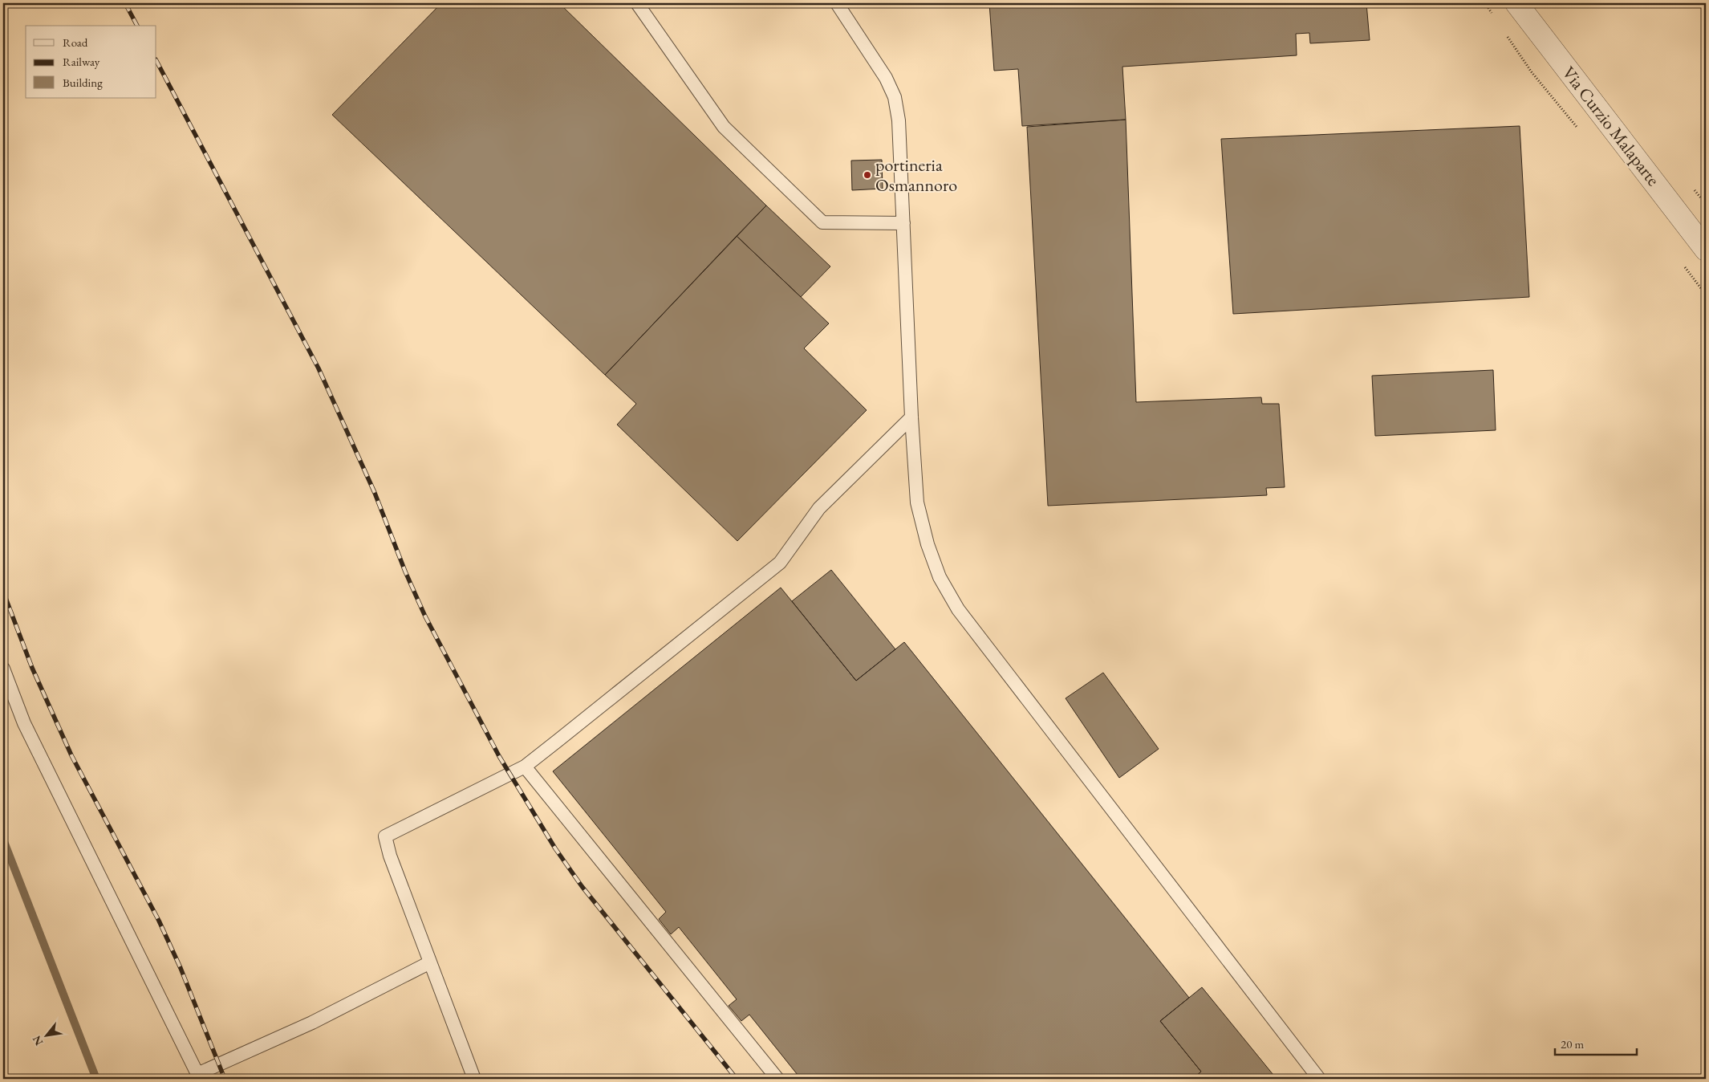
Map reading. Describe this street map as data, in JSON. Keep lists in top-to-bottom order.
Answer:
{
  "streets": {
    "street": ["Via Curzio Malaparte"]
  },
  "places": ["portineria Osmannoro"],
  "legend": ["Road", "Railway", "Building"],
  "scale_bar": "20 m",
  "north": "bottom left"
}
